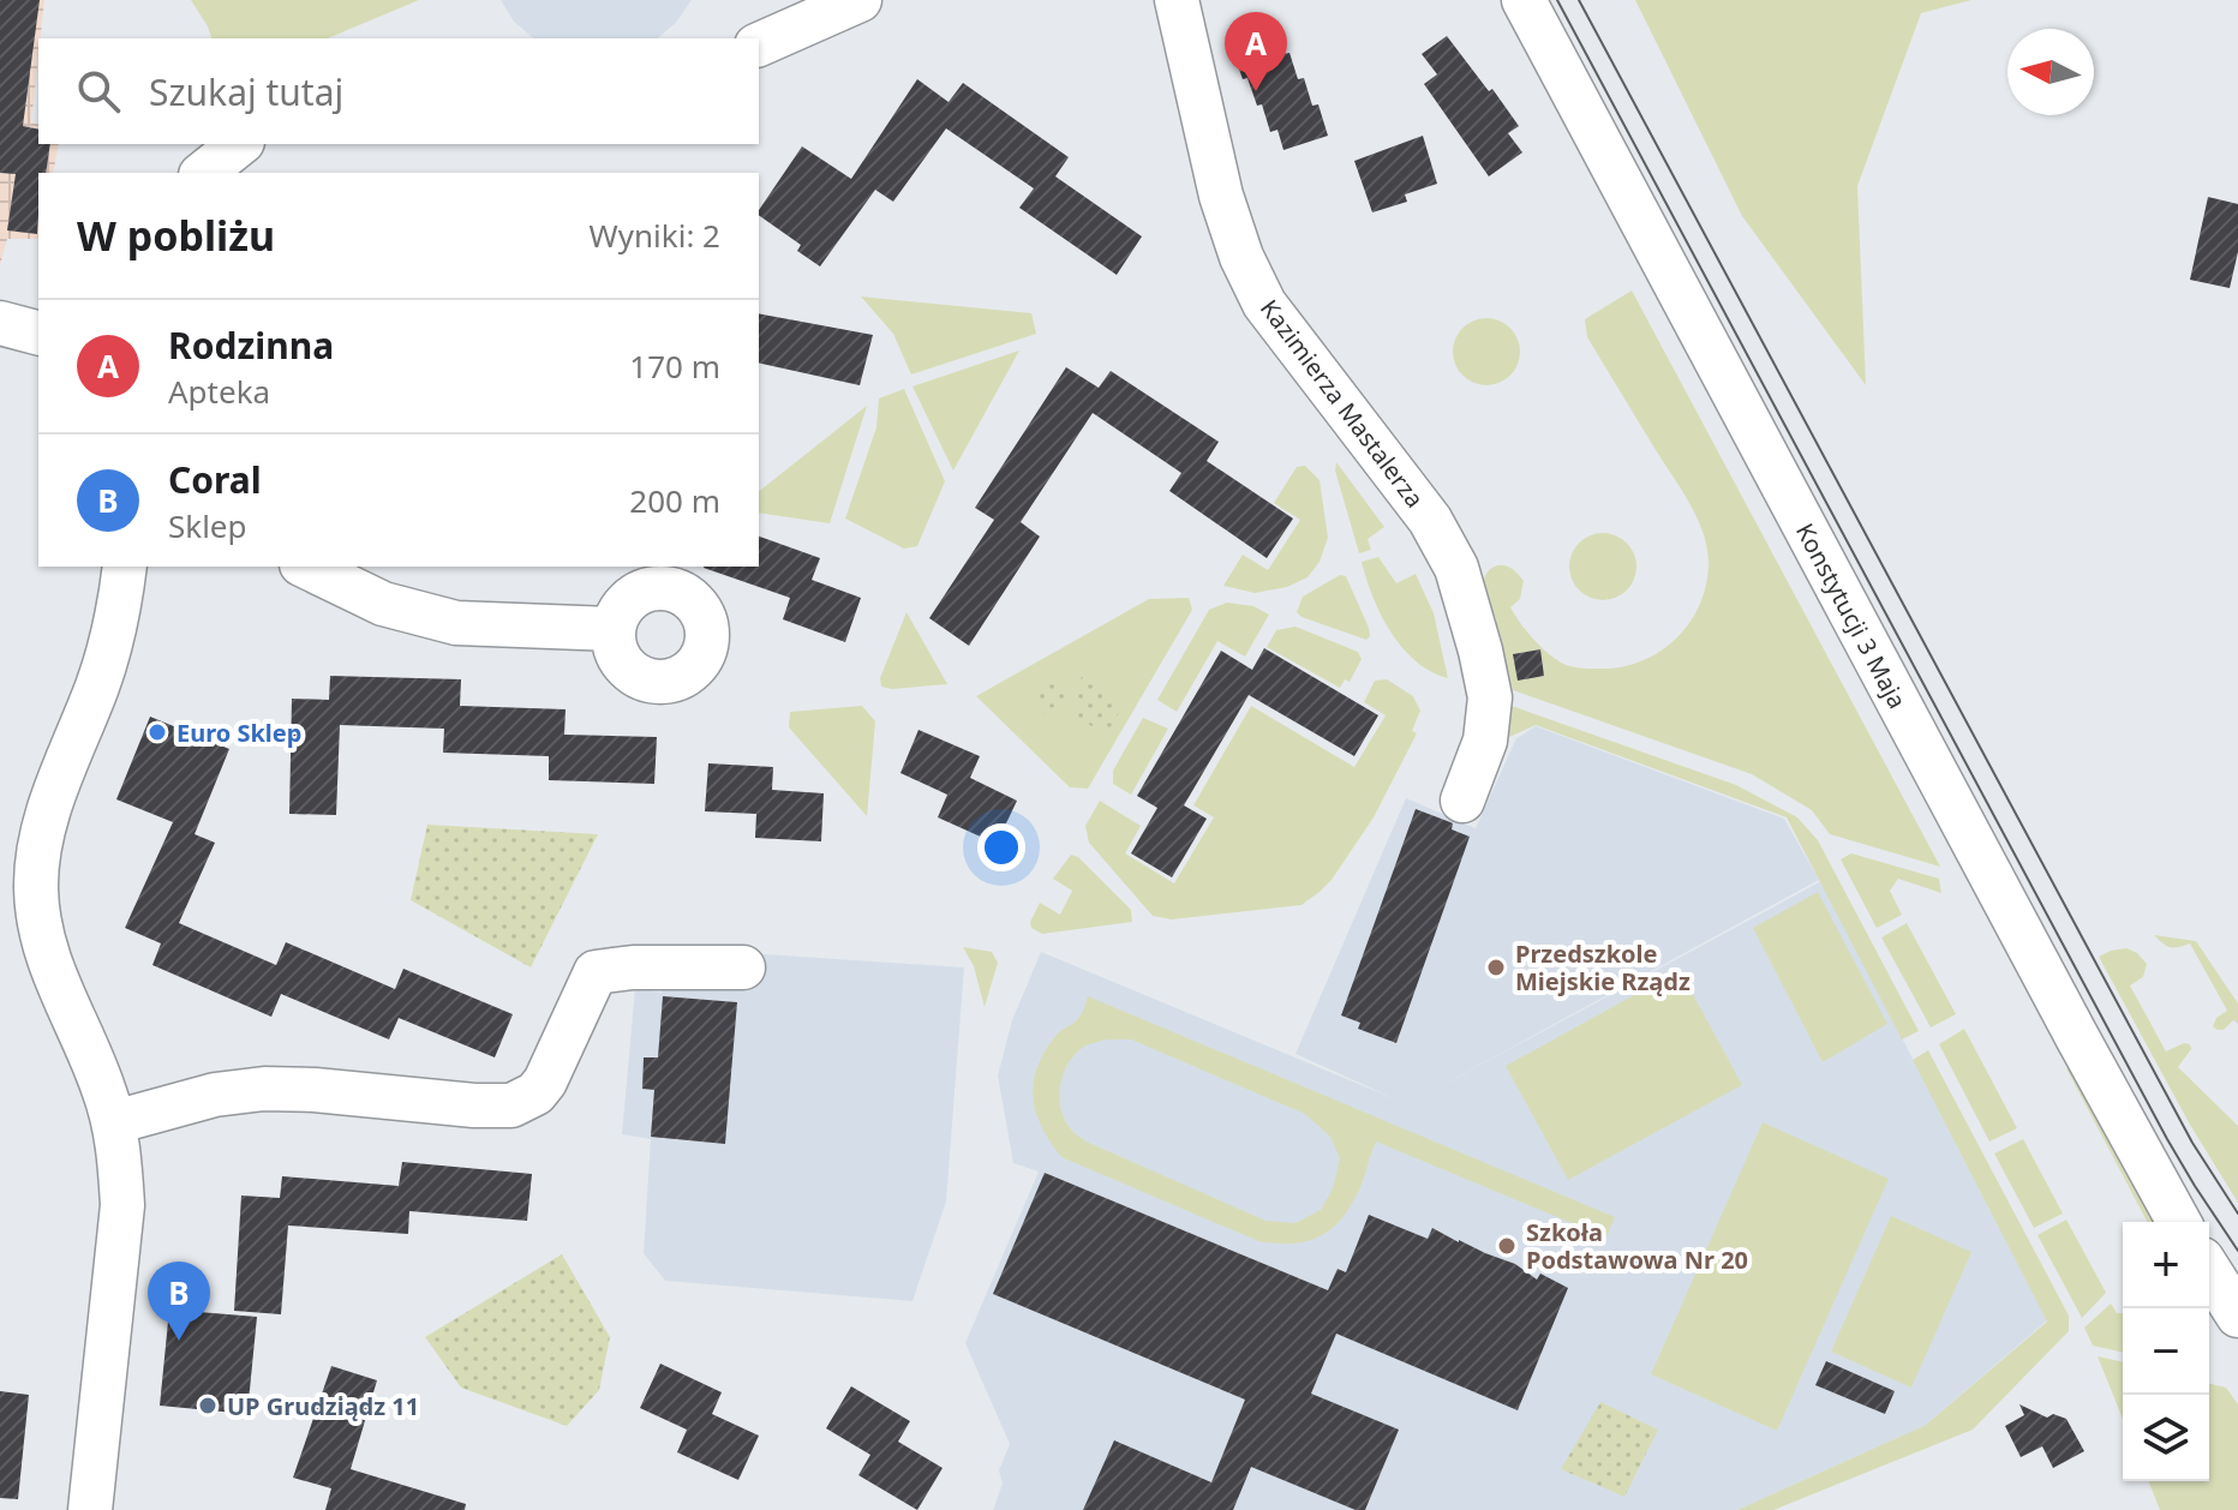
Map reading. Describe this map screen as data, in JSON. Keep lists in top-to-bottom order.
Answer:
{
  "streets": {
    "street": ["Kazimierza Mastalerza", "Konstytucji 3 Maja"]
  },
  "places": [
    "Euro Sklep",
    "Przedszkole Miejskie Rządz",
    "Szkoła Podstawowa Nr 20",
    "UP Grudziądz 11"
  ],
  "north": "left",
  "page": {
    "pins": ["A", "B"],
    "search": "Szukaj tutaj",
    "heading": ["W pobliżu", "Wyniki: 2"],
    "list": [
      {
        "mark": "A",
        "name": "Rodzinna",
        "note": "Apteka",
        "value": "170 m"
      },
      {
        "mark": "B",
        "name": "Coral",
        "note": "Sklep",
        "value": "200 m"
      }
    ],
    "map_buttons": ["+", "−"]
  }
}
